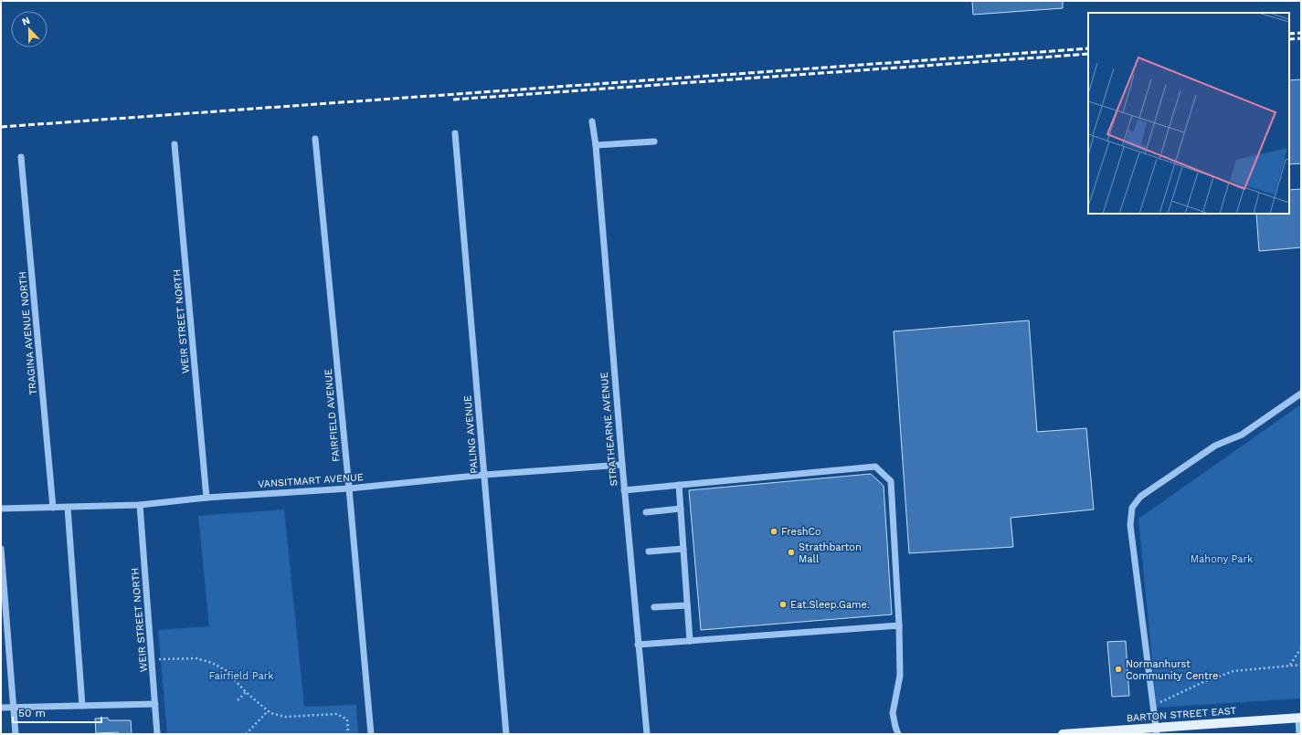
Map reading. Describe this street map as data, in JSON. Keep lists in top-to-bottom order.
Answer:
{
  "streets": {
    "main road": ["BARTON STREET EAST"],
    "street": [
      "WEIR STREET NORTH",
      "TRAGINA AVENUE NORTH",
      "FAIRFIELD AVENUE",
      "STRATHEARNE AVENUE",
      "PALING AVENUE",
      "VANSITMART AVENUE"
    ]
  },
  "crossings": [
    ["WEIR STREET NORTH", "VANSITMART AVENUE"],
    ["TRAGINA AVENUE NORTH", "VANSITMART AVENUE"],
    ["FAIRFIELD AVENUE", "VANSITMART AVENUE"],
    ["STRATHEARNE AVENUE", "VANSITMART AVENUE"],
    ["PALING AVENUE", "VANSITMART AVENUE"]
  ],
  "parks": ["Mahony Park", "Fairfield Park"],
  "places": [
    "FreshCo",
    "Strathbarton Mall",
    "Eat.Sleep.Game.",
    "Normanhurst Community Centre"
  ],
  "scale_bar": "50 m",
  "north": "top"
}
